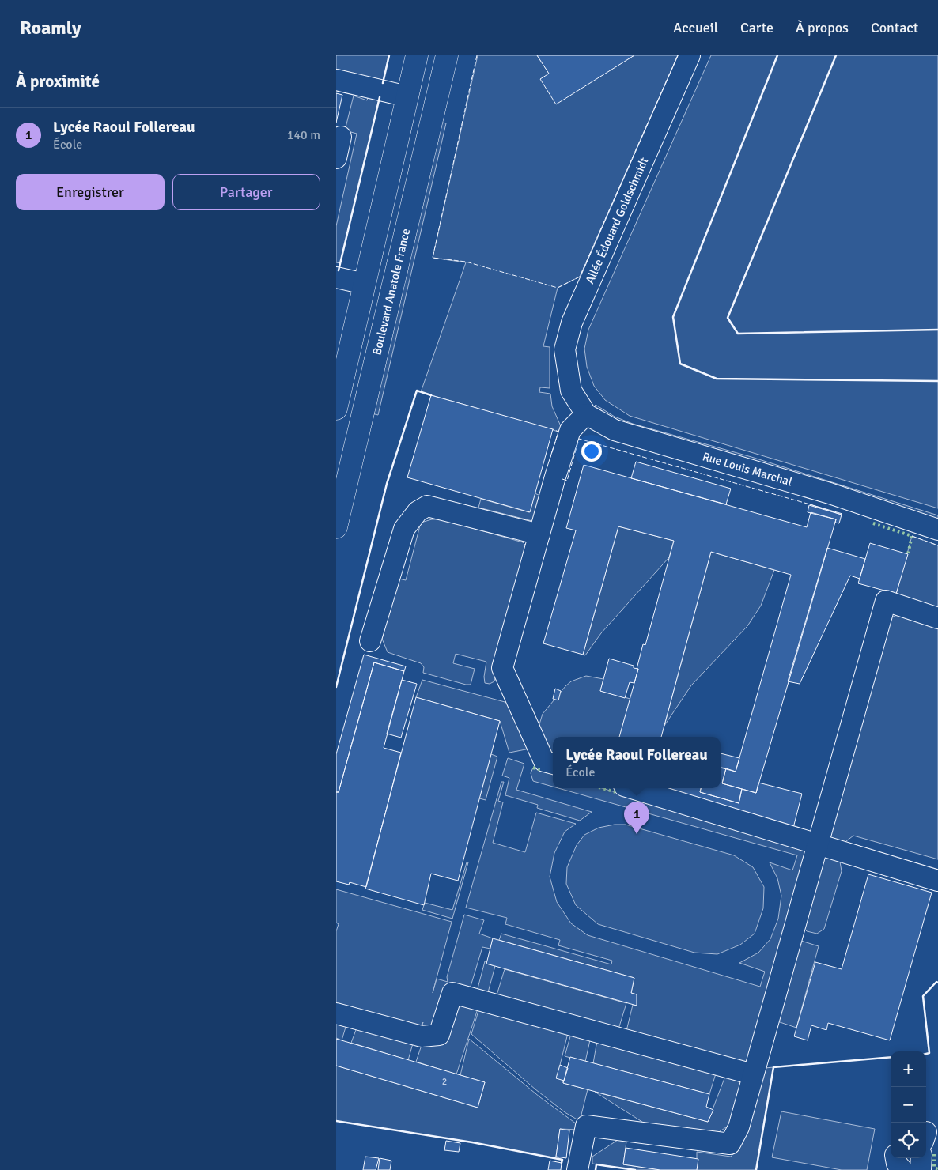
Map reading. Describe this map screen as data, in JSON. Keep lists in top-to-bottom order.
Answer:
{
  "streets": {
    "main road": ["Boulevard Anatole France"],
    "street": ["Allée Édouard Goldschmidt", "Rue Louis Marchal"]
  },
  "crossings": [
    ["Allée Édouard Goldschmidt", "Rue Louis Marchal"]
  ],
  "house_numbers": ["2"],
  "page": {
    "header": "Roamly",
    "nav": [
      "Accueil",
      "Carte",
      "À propos",
      "Contact"
    ],
    "heading": "À proximité",
    "list": [
      {
        "mark": "1",
        "name": "Lycée Raoul Follereau",
        "note": "École",
        "value": "140 m"
      }
    ],
    "buttons": ["Enregistrer", "Partager"],
    "popup": ["Lycée Raoul Follereau", "École"],
    "pins": "1",
    "map_buttons": ["+", "−"]
  }
}
